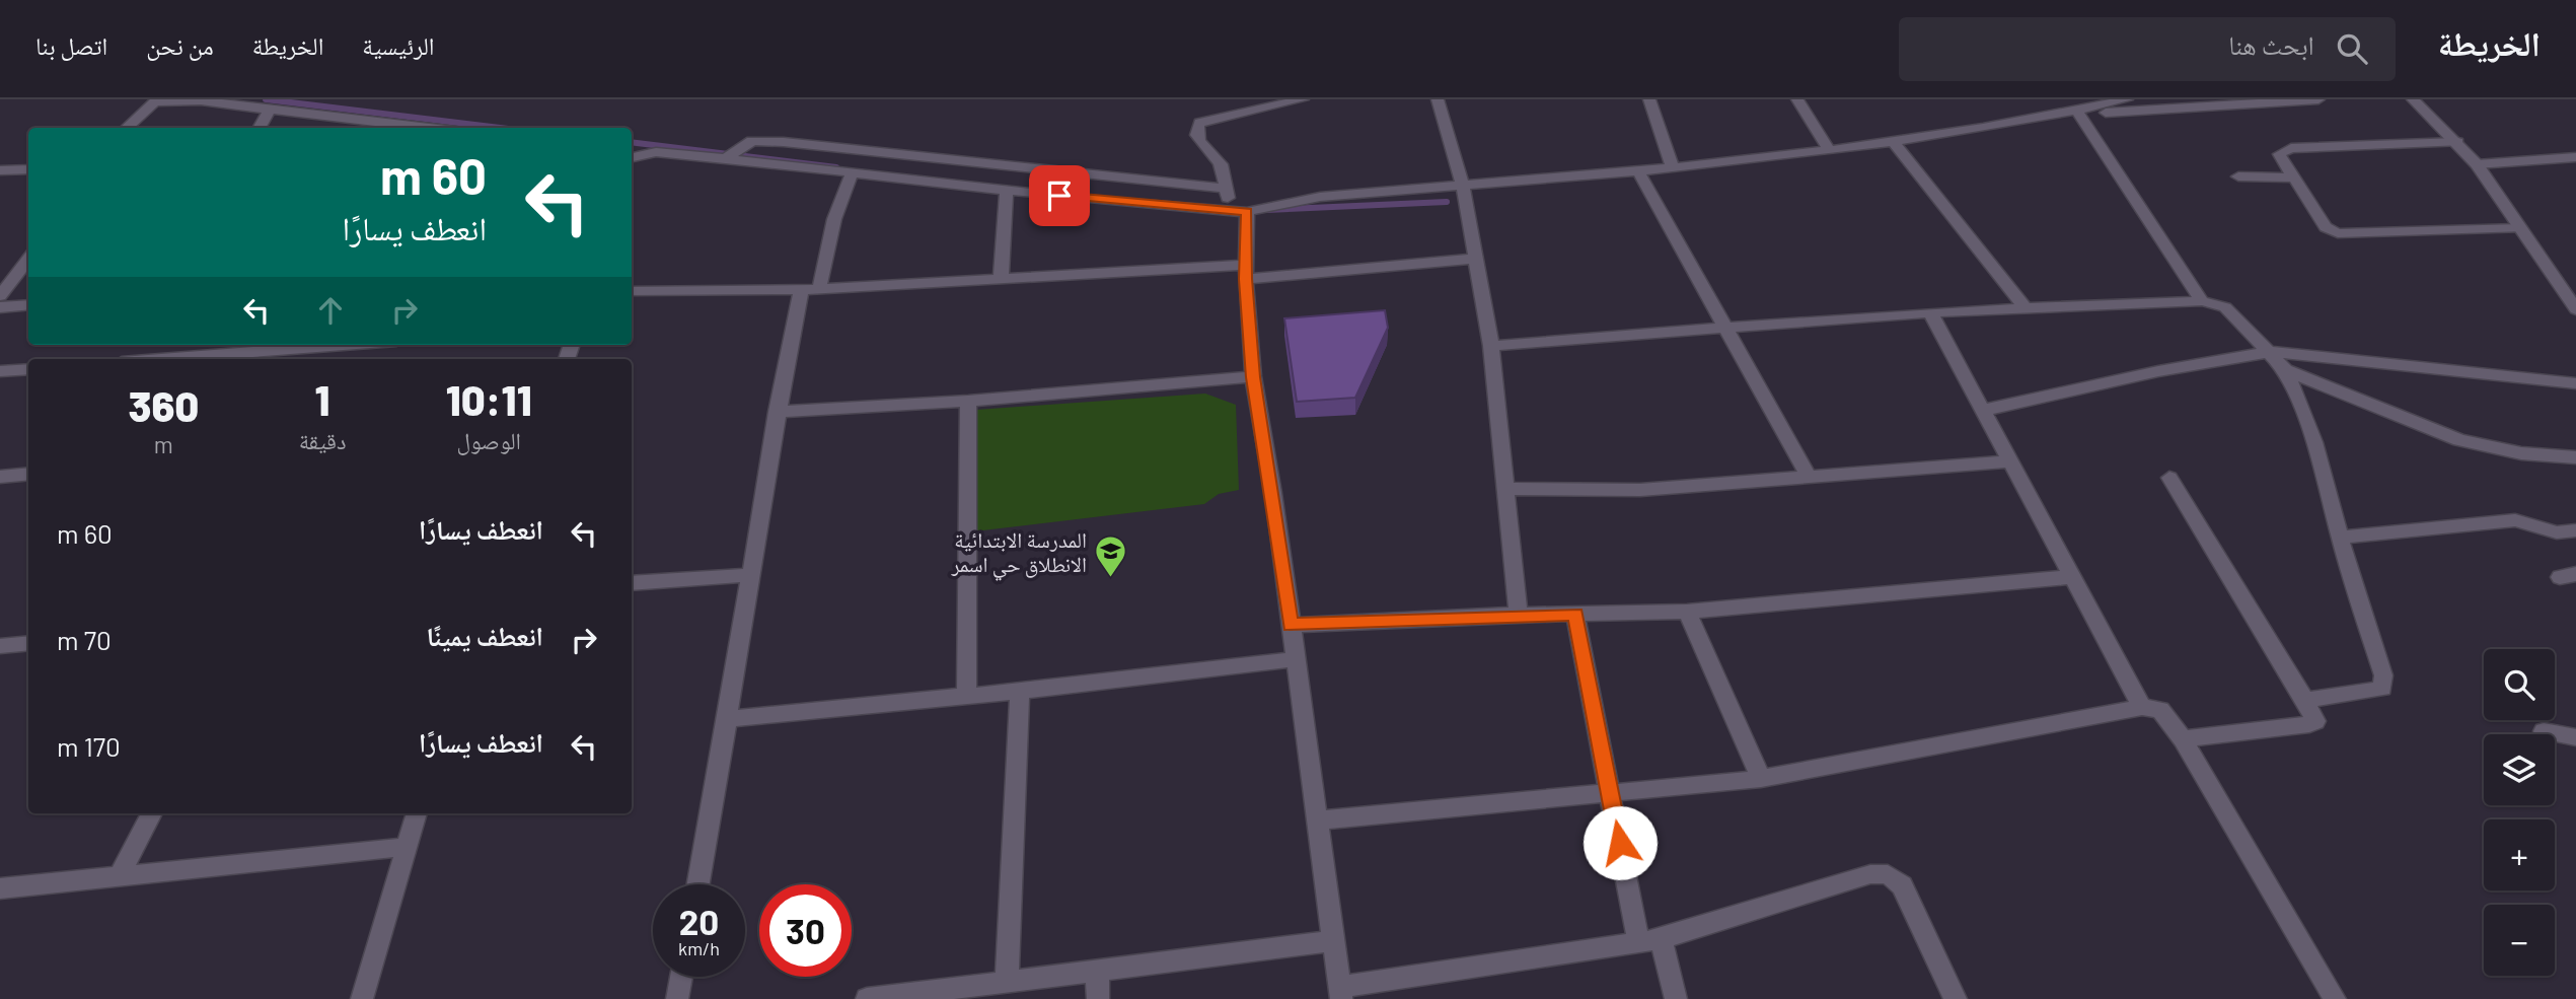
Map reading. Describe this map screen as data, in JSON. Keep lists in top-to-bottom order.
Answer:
{
  "places": {
    "school or university": ["المدرسة الابتدائية الانطلاق حي اسمر"]
  },
  "page": {
    "header": "الخريطة",
    "search": "ابحث هنا",
    "nav": [
      "الرئيسية",
      "الخريطة",
      "من نحن",
      "اتصل بنا"
    ],
    "turn": ["60 m", "انعطف يسارًا"],
    "eta": [
      "10:11",
      "الوصول",
      "1",
      "دقيقة",
      "360",
      "m"
    ],
    "list": [
      {
        "name": "انعطف يسارًا",
        "value": "60 m"
      },
      {
        "name": "انعطف يمينًا",
        "value": "70 m"
      },
      {
        "name": "انعطف يسارًا",
        "value": "170 m"
      }
    ],
    "map_buttons": ["+", "−"],
    "speed": "20 km/h",
    "limit": "30"
  }
}
